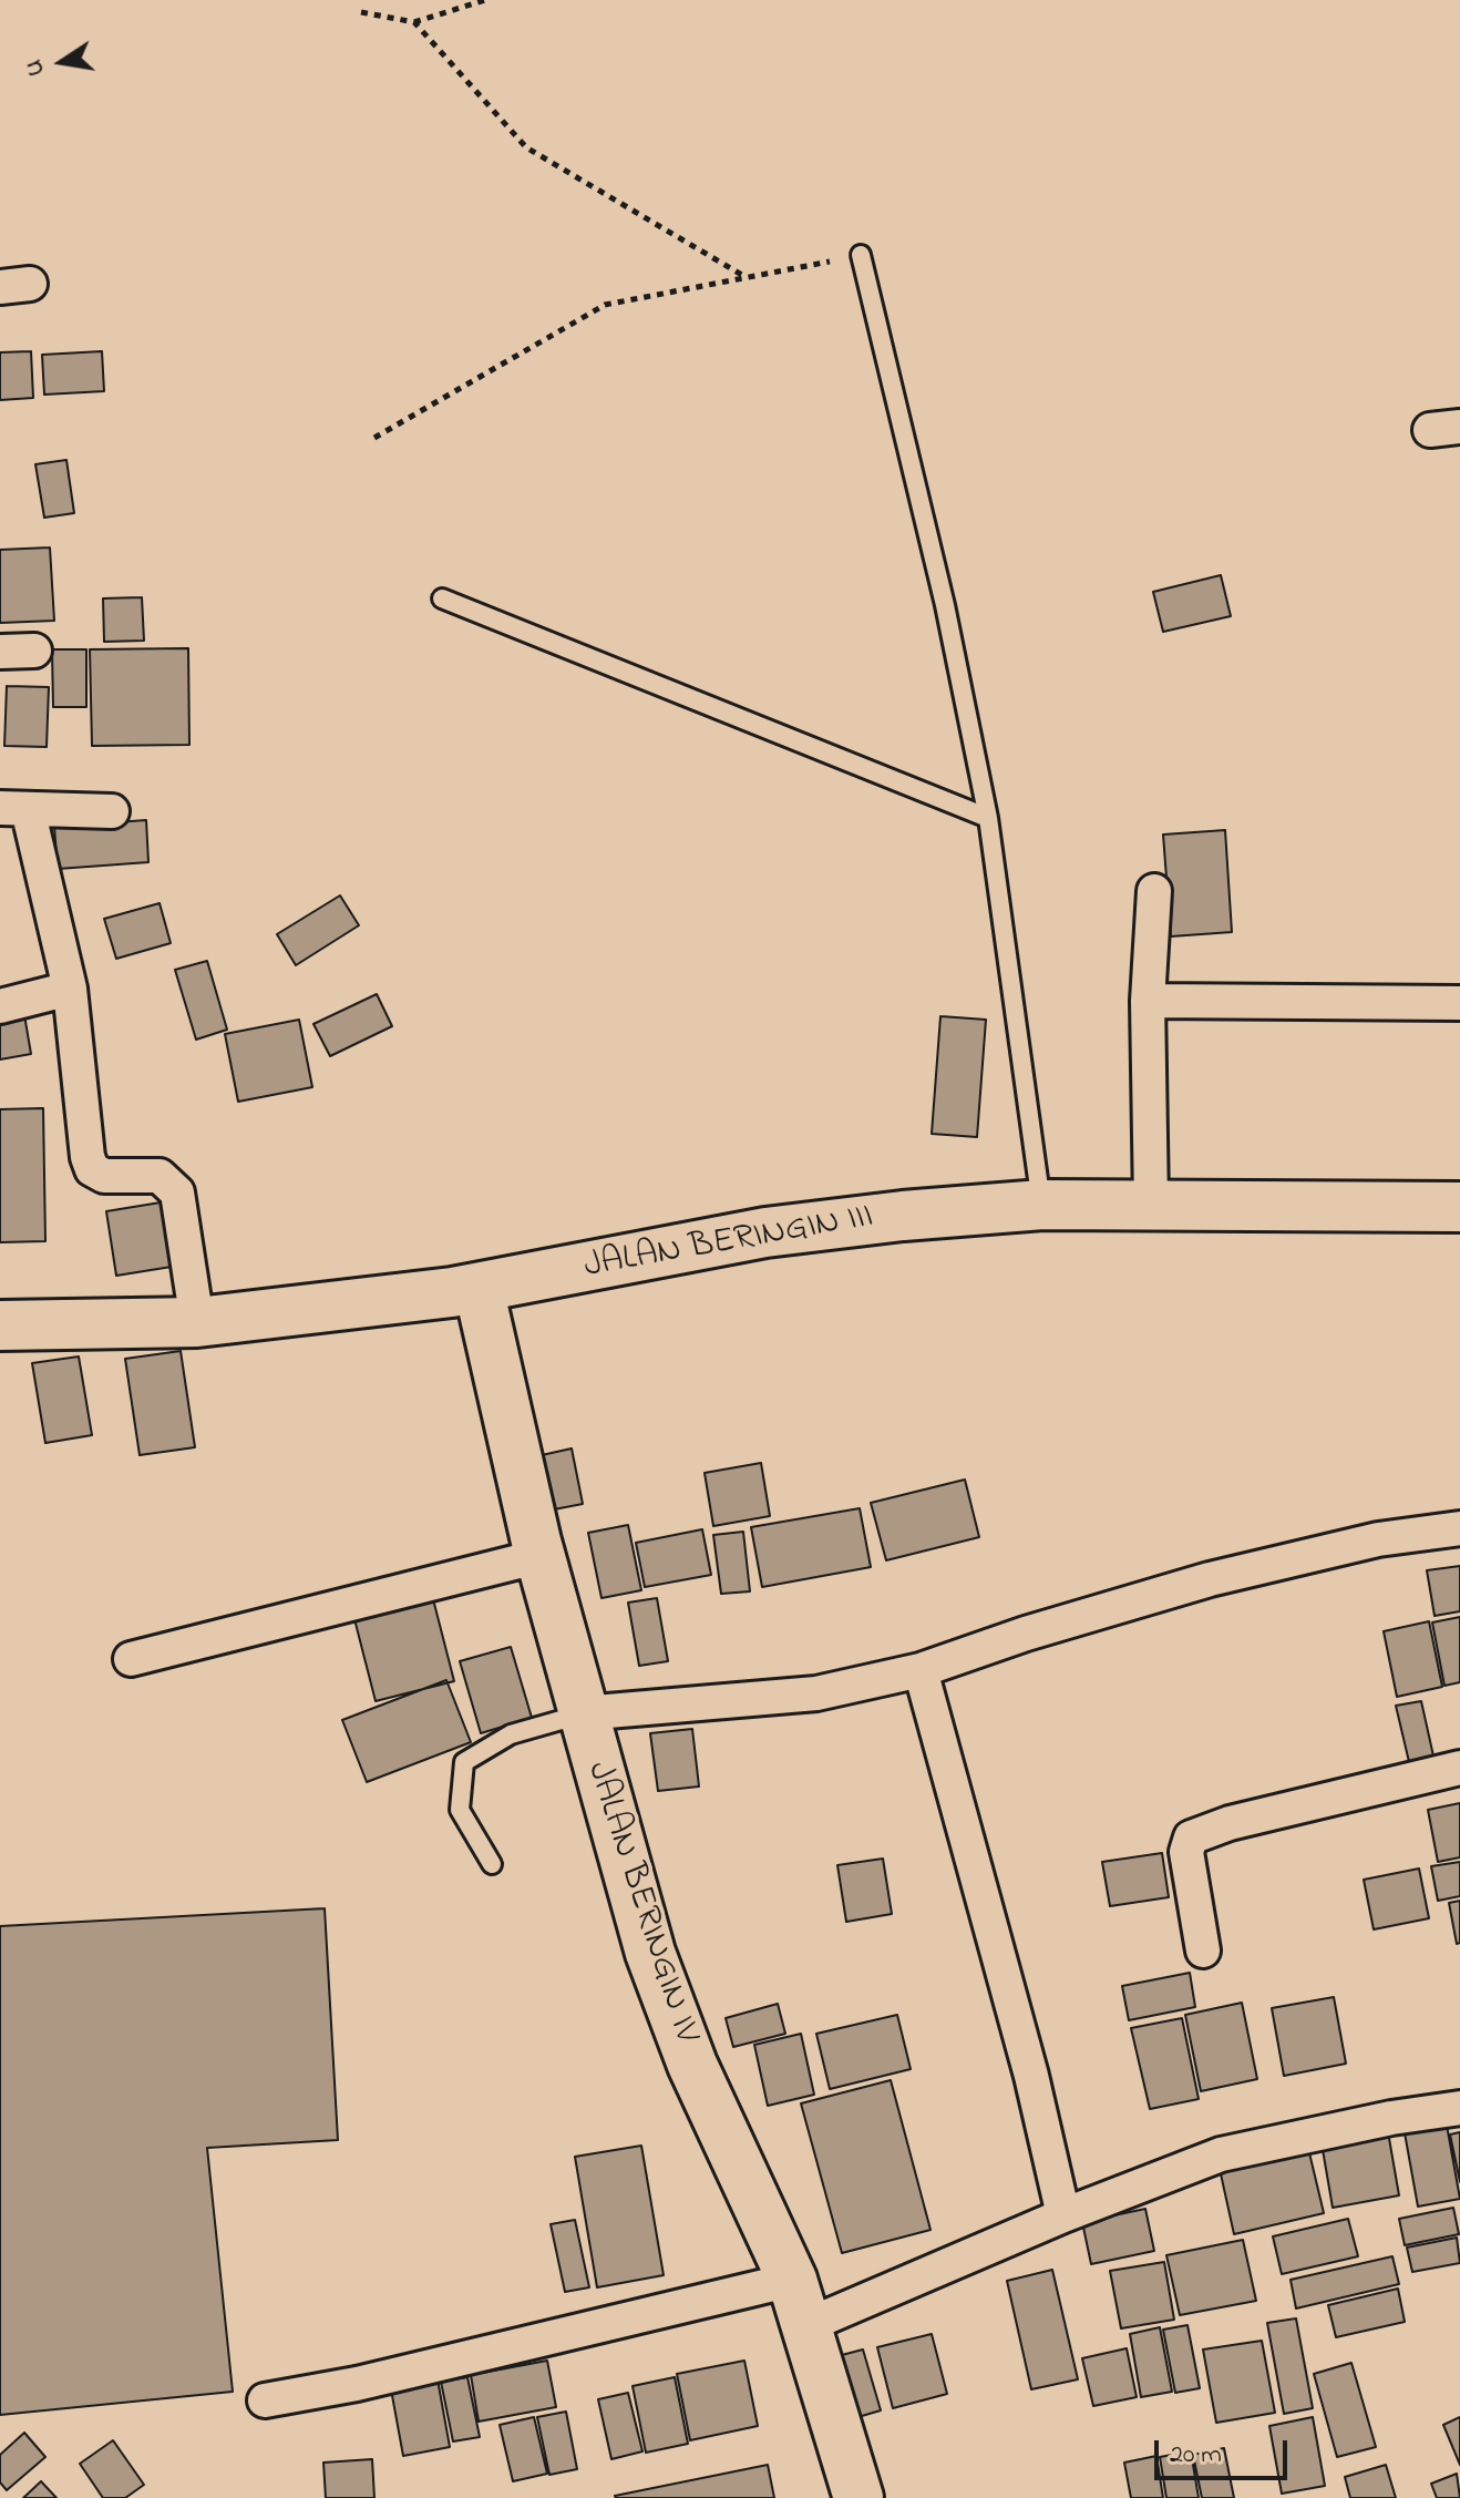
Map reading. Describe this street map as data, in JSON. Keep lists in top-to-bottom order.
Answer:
{
  "streets": {
    "street": ["JALAN BERINGIN III", "JALAN BERINGIN IV"]
  },
  "crossings": [
    ["JALAN BERINGIN III", "JALAN BERINGIN IV"]
  ],
  "scale_bar": "20 m",
  "north": "left"
}
